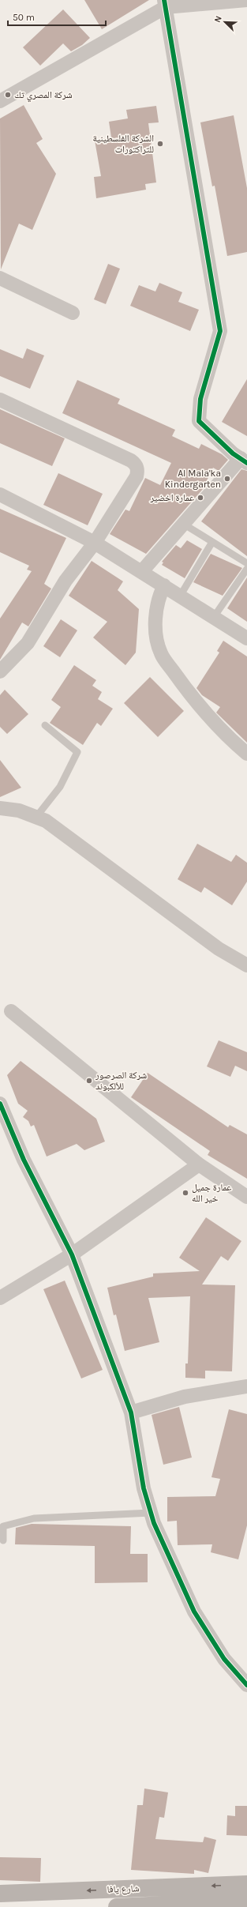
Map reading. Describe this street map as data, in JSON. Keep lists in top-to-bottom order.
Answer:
{
  "streets": {
    "street": ["شارع يافا"]
  },
  "places": [
    "شركة المصري تك",
    "الشركة الفلسطينية للتراكتورات",
    "Al Mala'ka Kindergarten",
    "عمارة اخضير",
    "شركة الصرصور للألكبوند",
    "عمارة جميل خير الله"
  ],
  "scale_bar": "50 m",
  "north": "top left"
}
